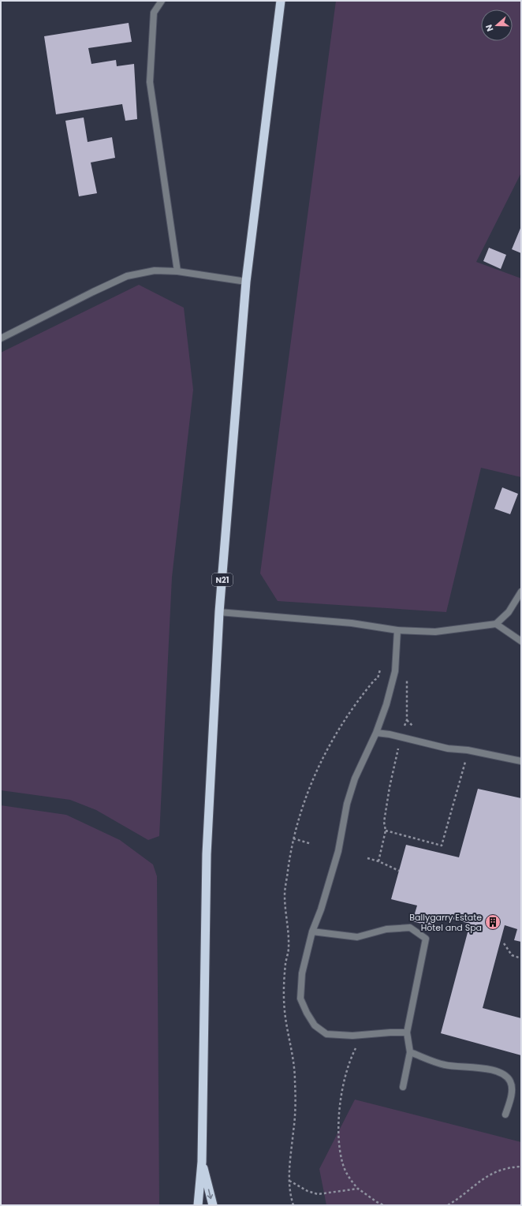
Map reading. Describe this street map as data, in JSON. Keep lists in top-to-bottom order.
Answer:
{
  "streets": {
    "highway": ["N21"]
  },
  "places": {
    "building": ["Ballygarry Estate Hotel and Spa"]
  },
  "north": "left"
}
